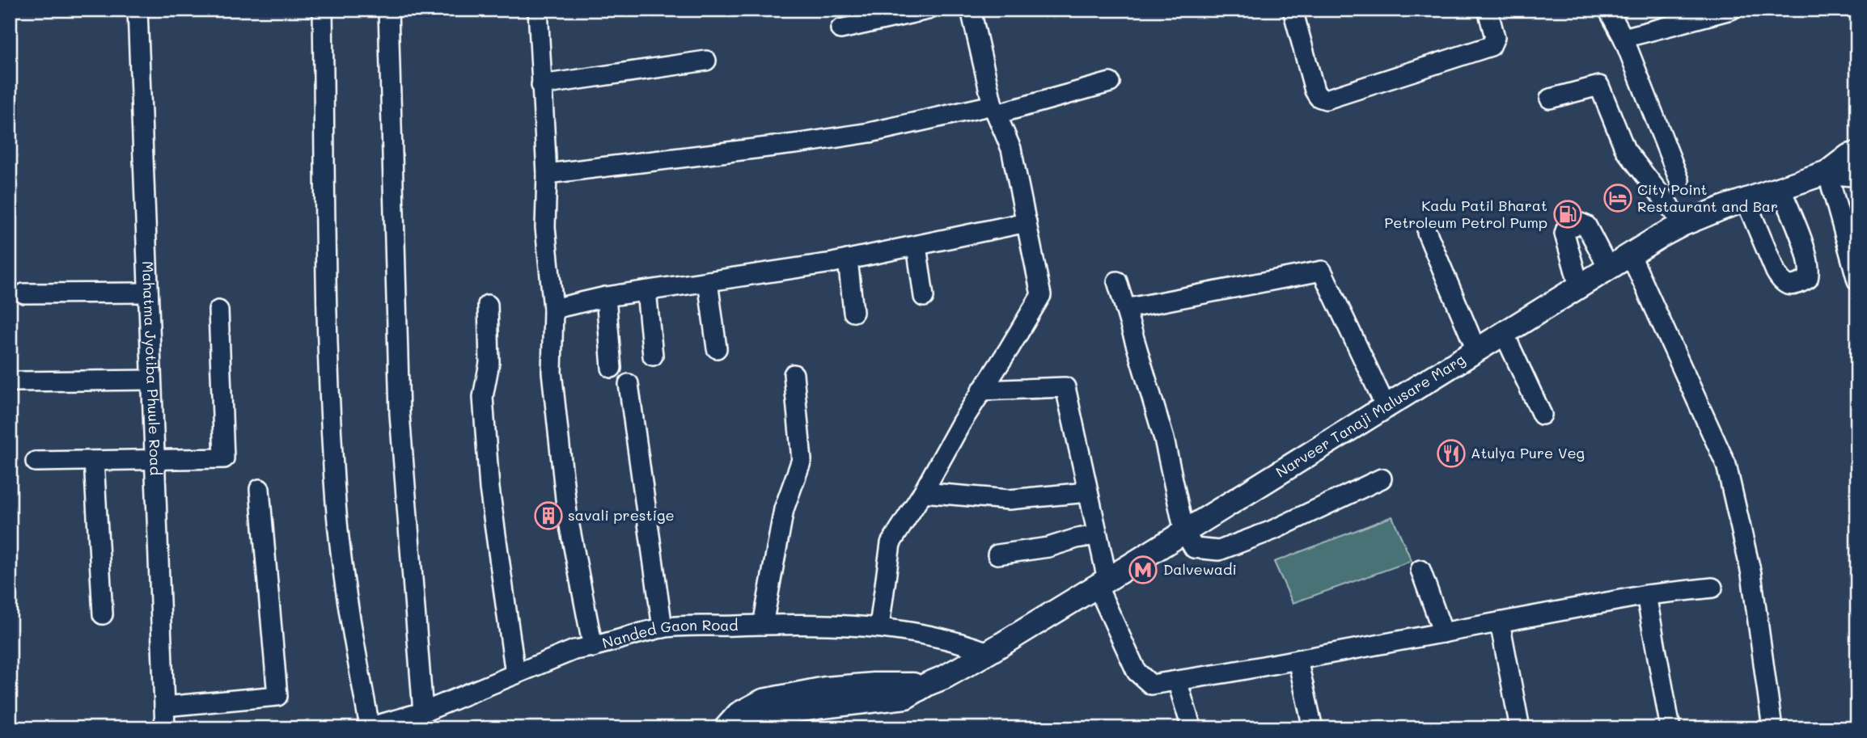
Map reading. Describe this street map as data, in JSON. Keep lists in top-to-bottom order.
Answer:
{
  "streets": {
    "main road": ["Narveer Tanaji Malusare Marg"],
    "street": ["Mahatma Jyotiba Phuule Road", "Nanded Gaon Road"]
  },
  "crossings": [
    ["Narveer Tanaji Malusare Marg", "Nanded Gaon Road"]
  ],
  "places": {
    "hotel": ["City Point Restaurant and Bar"],
    "fuel station": ["Kadu Patil Bharat Petroleum Petrol Pump"],
    "restaurant": ["Atulya Pure Veg"],
    "building": ["savali prestige"],
    "metro station": ["Dalvewadi"]
  }
}
